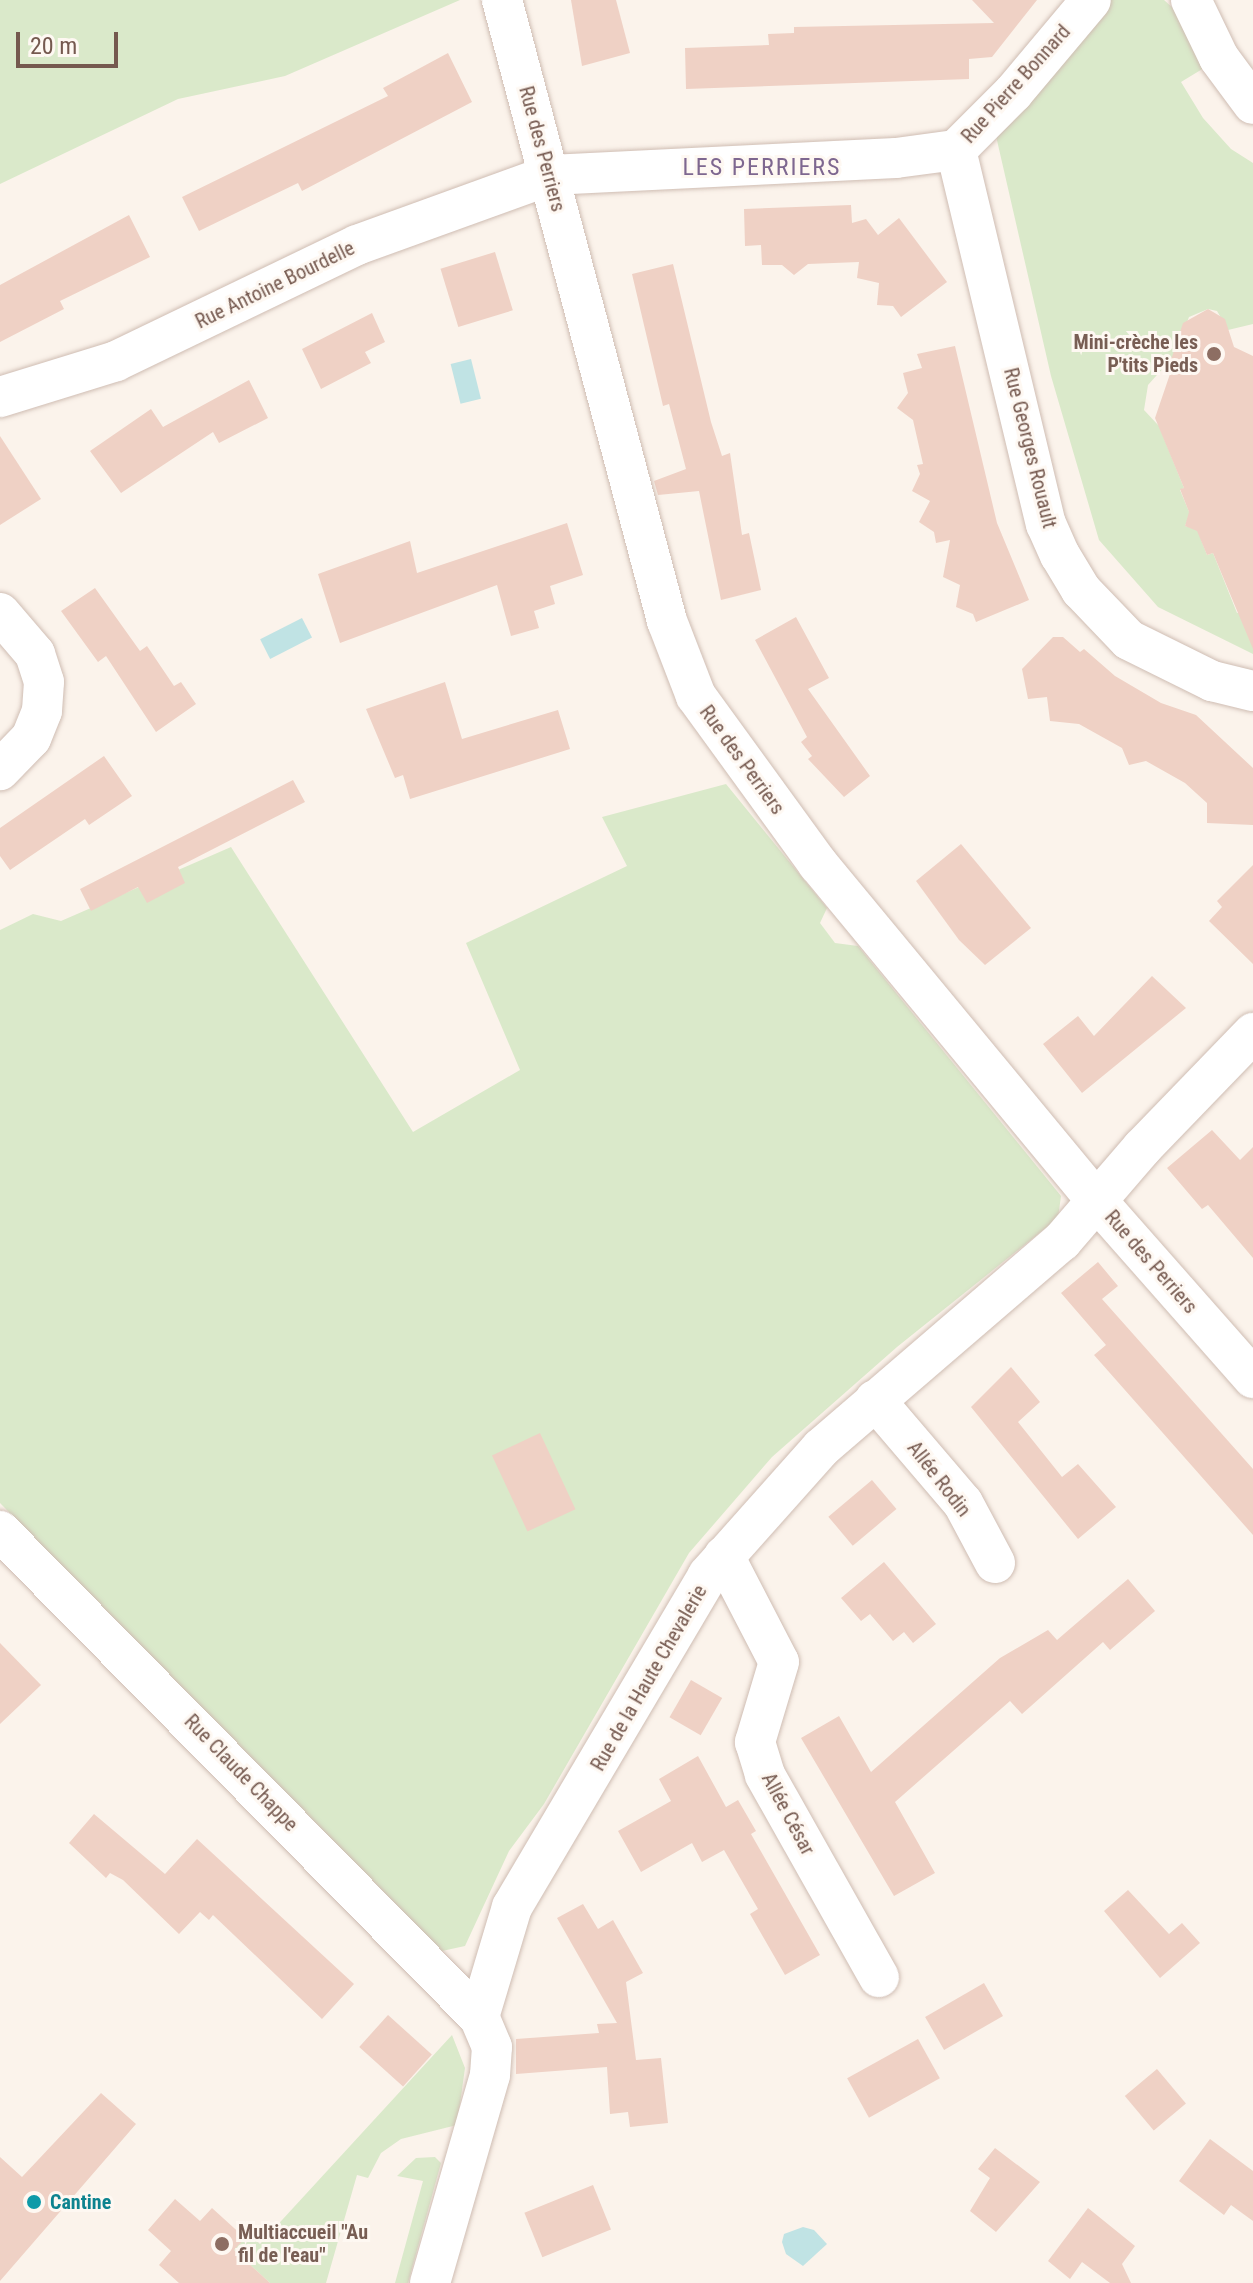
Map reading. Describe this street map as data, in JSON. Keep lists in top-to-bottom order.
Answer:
{
  "streets": {
    "street": [
      "Rue Pierre Bonnard",
      "Rue des Perriers",
      "Rue Antoine Bourdelle",
      "Rue Georges Rouault",
      "Allée Rodin",
      "Rue de la Haute Chevalerie",
      "Rue Claude Chappe",
      "Allée César"
    ]
  },
  "crossings": [
    ["Rue Pierre Bonnard", "Rue des Perriers"],
    ["Rue Pierre Bonnard", "Rue Antoine Bourdelle"],
    ["Rue Pierre Bonnard", "Rue Georges Rouault"],
    ["Rue des Perriers", "Rue Antoine Bourdelle"],
    ["Rue des Perriers", "Rue de la Haute Chevalerie"],
    ["Allée Rodin", "Rue de la Haute Chevalerie"],
    ["Rue de la Haute Chevalerie", "Rue Claude Chappe"],
    ["Rue de la Haute Chevalerie", "Allée César"]
  ],
  "districts": ["LES PERRIERS"],
  "places": ["Mini-crèche les P'tits Pieds", "Cantine", "Multiaccueil \"Au fil de l'eau\""],
  "scale_bar": "20 m"
}
